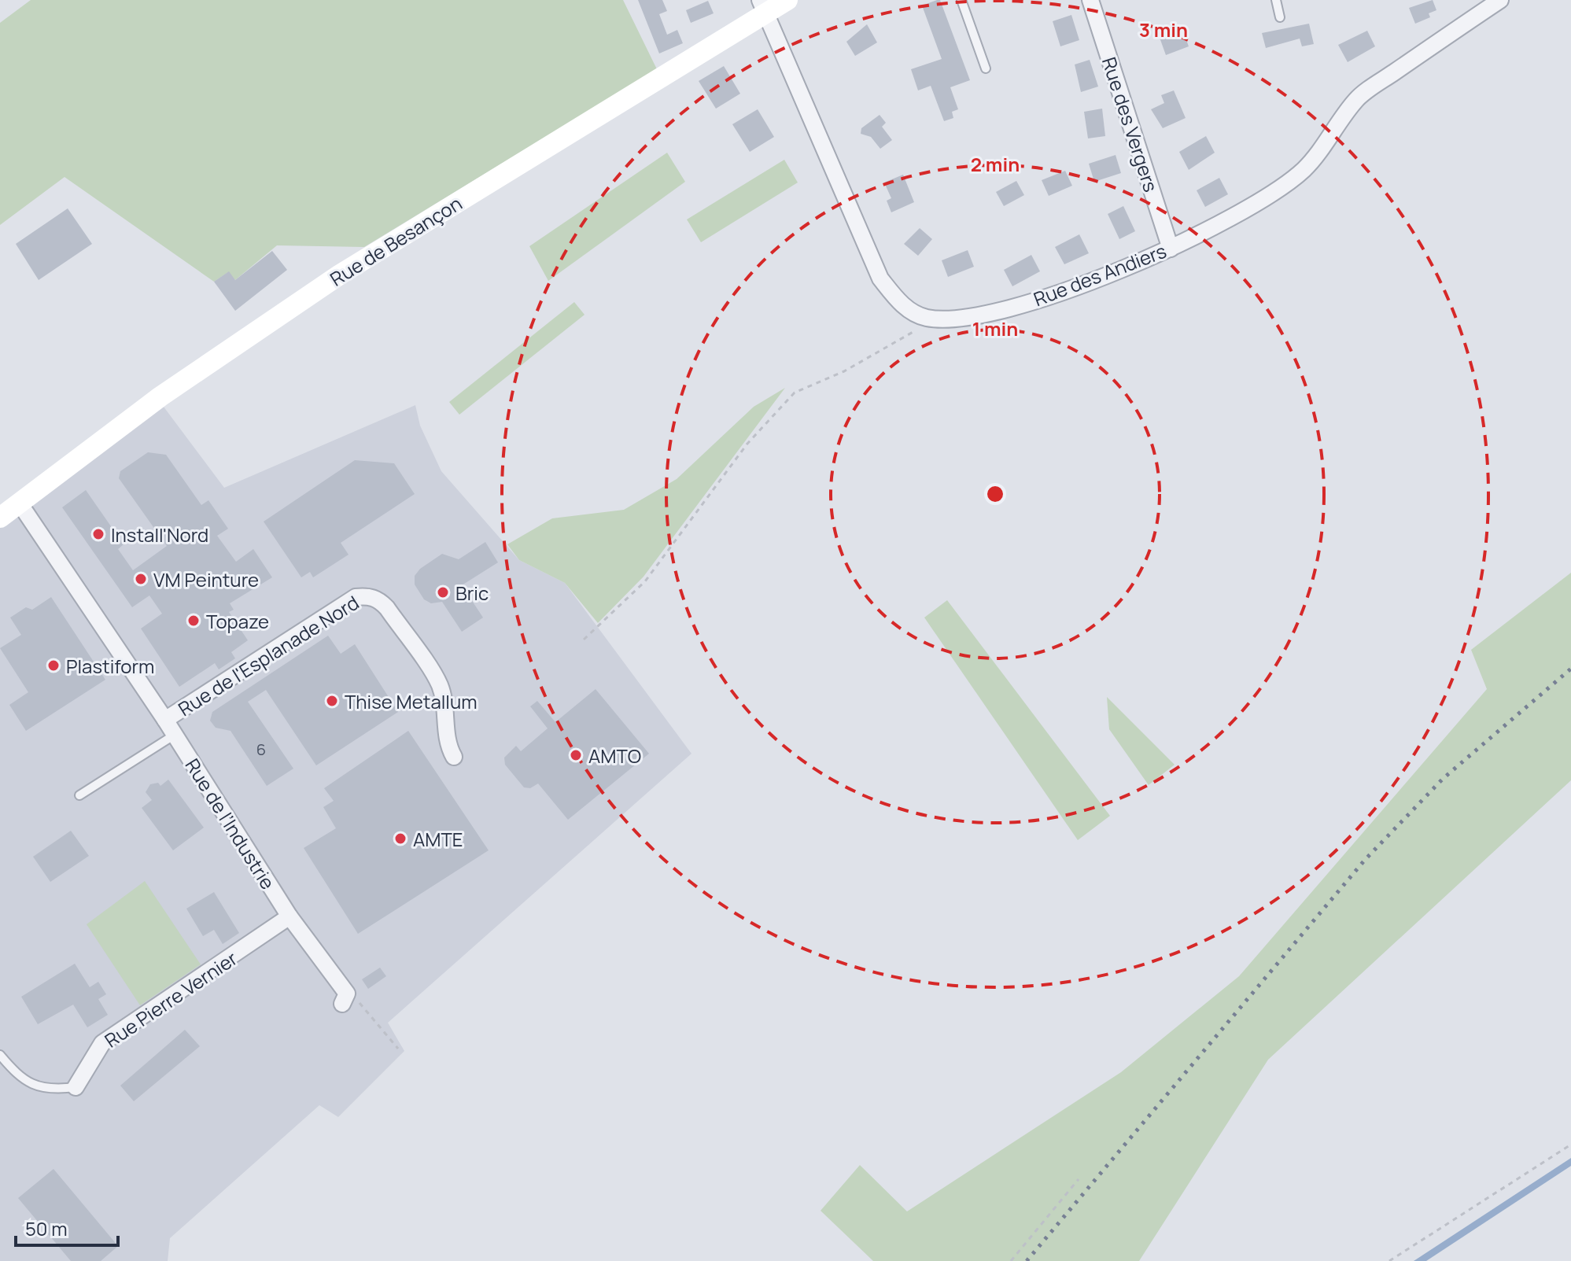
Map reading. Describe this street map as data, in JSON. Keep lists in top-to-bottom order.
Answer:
{
  "streets": {
    "street": [
      "Rue des Vergers",
      "Rue de Besançon",
      "Rue des Andiers",
      "Rue de l'Esplanade Nord",
      "Rue de l’Industrie",
      "Rue Pierre Vernier"
    ]
  },
  "crossings": [
    ["Rue des Vergers", "Rue des Andiers"],
    ["Rue de Besançon", "Rue de l'Esplanade Nord"],
    ["Rue de l'Esplanade Nord", "Rue de l’Industrie"],
    ["Rue de l’Industrie", "Rue Pierre Vernier"]
  ],
  "places": [
    "Install'Nord",
    "VM Peinture",
    "Bric",
    "Topaze",
    "Plastiform",
    "Thise Metallum",
    "AMTO",
    "AMTE"
  ],
  "house_numbers": ["6"],
  "scale_bar": "50 m",
  "rings": ["3 min", "2 min", "1 min"]
}
